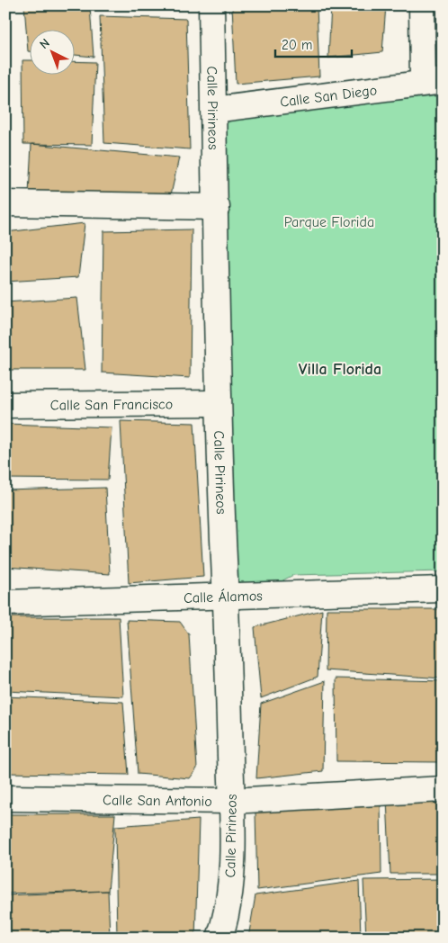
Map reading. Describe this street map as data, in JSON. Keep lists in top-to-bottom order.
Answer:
{
  "streets": {
    "street": [
      "Calle San Diego",
      "Calle Pirineos",
      "Calle San Francisco",
      "Calle Álamos",
      "Calle San Antonio"
    ]
  },
  "crossings": [
    ["Calle San Diego", "Calle Pirineos"],
    ["Calle Pirineos", "Calle San Francisco"],
    ["Calle Pirineos", "Calle Álamos"],
    ["Calle Pirineos", "Calle San Antonio"]
  ],
  "districts": ["Villa Florida"],
  "parks": ["Parque Florida"],
  "scale_bar": "20 m",
  "north": "top left"
}
